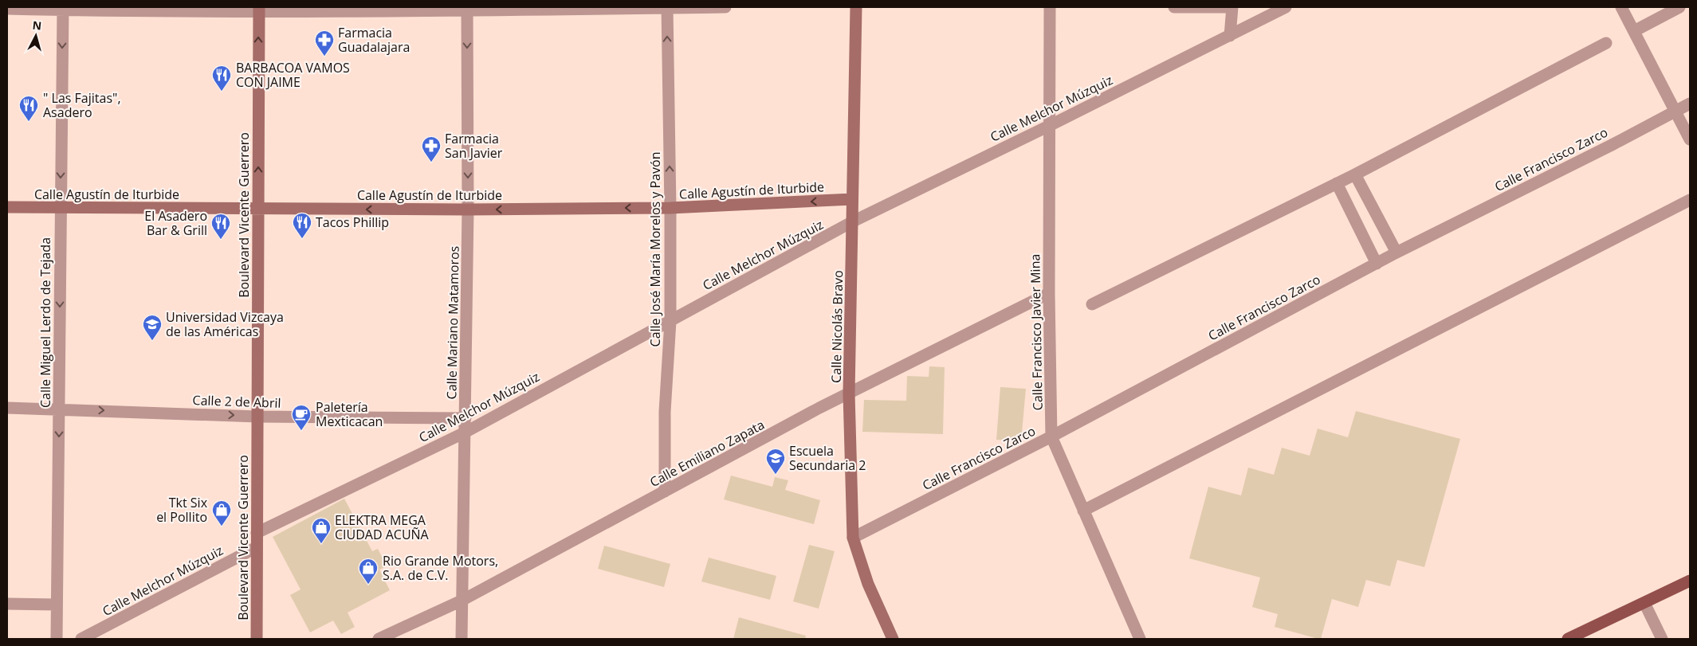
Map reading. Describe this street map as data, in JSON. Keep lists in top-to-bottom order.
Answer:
{
  "streets": {
    "street": [
      "Calle Melchor Múzquiz",
      "Calle Francisco Zarco",
      "Calle Agustín de Iturbide",
      "Boulevard Vicente Guerrero",
      "Calle José María Morelos y Pavón",
      "Calle Miguel Lerdo de Tejada",
      "Calle Mariano Matamoros",
      "Calle Nicolás Bravo",
      "Calle Francisco Javier Mina",
      "Calle 2 de Abril",
      "Calle Emiliano Zapata"
    ]
  },
  "crossings": [
    ["Calle Melchor Múzquiz", "Boulevard Vicente Guerrero"],
    ["Calle Melchor Múzquiz", "Calle José María Morelos y Pavón"],
    ["Calle Melchor Múzquiz", "Calle Mariano Matamoros"],
    ["Calle Melchor Múzquiz", "Calle Nicolás Bravo"],
    ["Calle Melchor Múzquiz", "Calle Francisco Javier Mina"],
    ["Calle Francisco Zarco", "Calle Nicolás Bravo"],
    ["Calle Francisco Zarco", "Calle Francisco Javier Mina"],
    ["Calle Agustín de Iturbide", "Boulevard Vicente Guerrero"],
    ["Calle Agustín de Iturbide", "Calle José María Morelos y Pavón"],
    ["Calle Agustín de Iturbide", "Calle Miguel Lerdo de Tejada"],
    ["Calle Agustín de Iturbide", "Calle Mariano Matamoros"],
    ["Calle Agustín de Iturbide", "Calle Nicolás Bravo"],
    ["Boulevard Vicente Guerrero", "Calle 2 de Abril"],
    ["Calle José María Morelos y Pavón", "Calle Emiliano Zapata"],
    ["Calle Miguel Lerdo de Tejada", "Calle 2 de Abril"],
    ["Calle Mariano Matamoros", "Calle 2 de Abril"],
    ["Calle Mariano Matamoros", "Calle Emiliano Zapata"],
    ["Calle Nicolás Bravo", "Calle Emiliano Zapata"],
    ["Calle Francisco Javier Mina", "Calle Emiliano Zapata"]
  ],
  "one_way": [
    "Calle Agustín de Iturbide",
    "Calle José María Morelos y Pavón",
    "Calle Miguel Lerdo de Tejada",
    "Calle 2 de Abril"
  ],
  "places": {
    "pharmacy": ["Farmacia Guadalajara", "Farmacia San Javier"],
    "restaurant": [
      "BARBACOA VAMOS CON JAIME",
      "\" Las Fajitas\", Asadero",
      "Tacos Phillip",
      "El Asadero Bar & Grill"
    ],
    "school or university": ["Universidad Vizcaya de las Américas", "Escuela Secundaria 2"],
    "cafe": ["Paletería Mexticacan"],
    "shop": ["Tkt Six el Pollito", "ELEKTRA MEGA CIUDAD ACUÑA", "Rio Grande Motors, S.A. de C.V."]
  },
  "north": "top"
}
